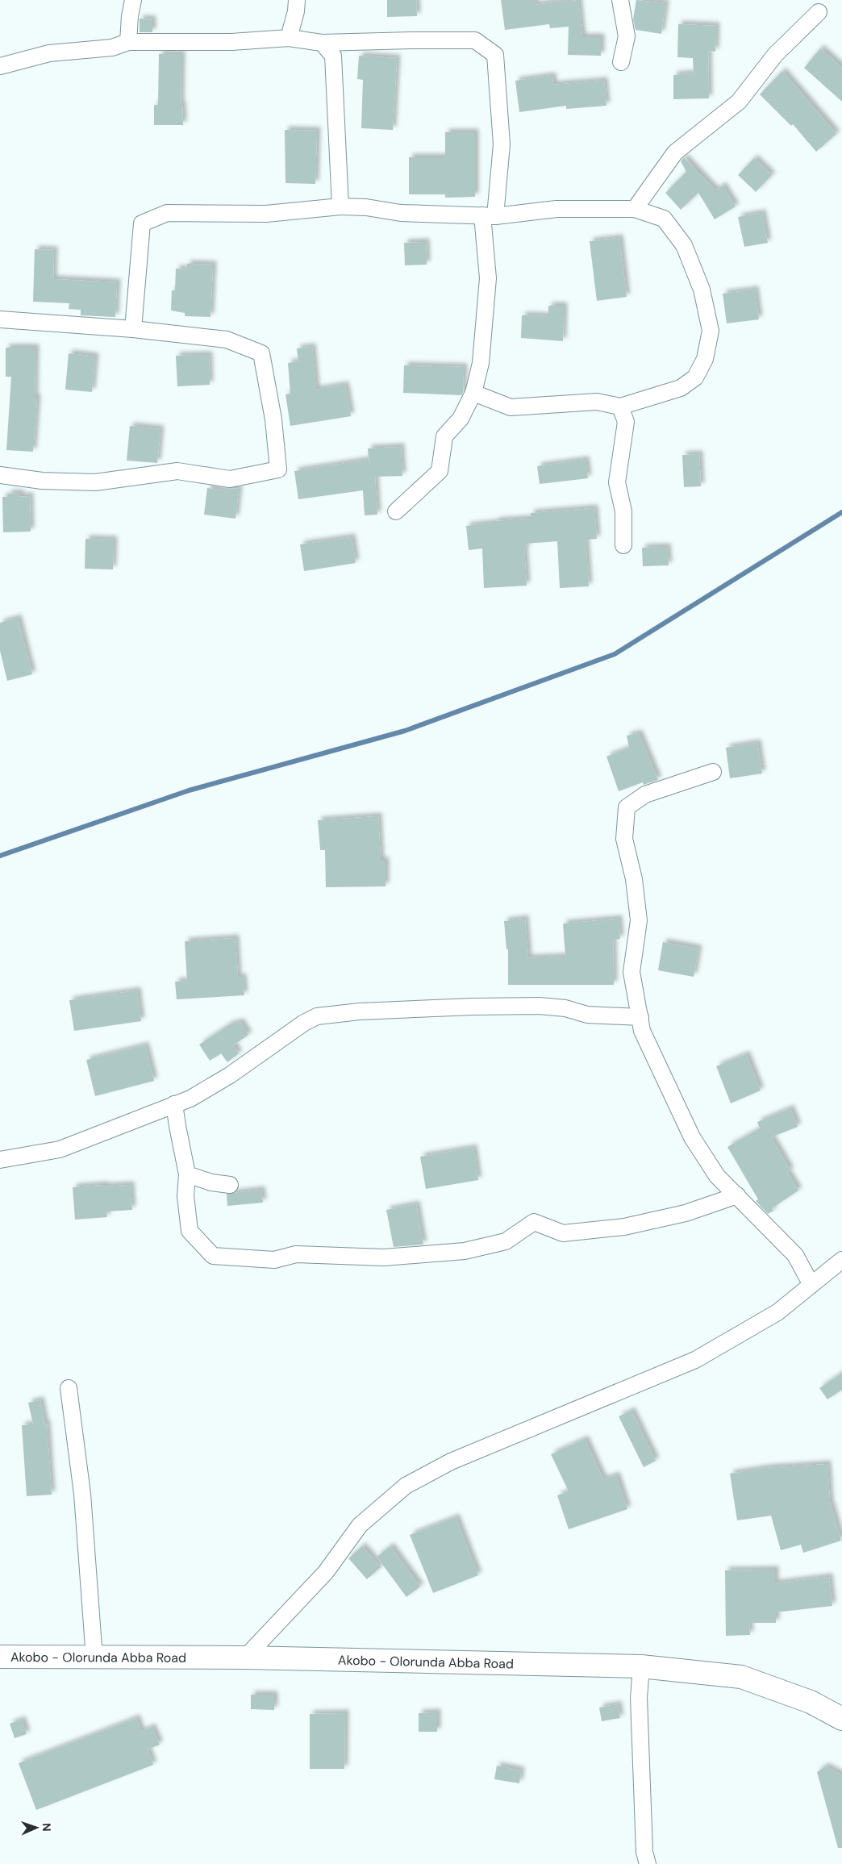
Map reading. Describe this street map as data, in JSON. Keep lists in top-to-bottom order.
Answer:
{
  "streets": {
    "main road": ["Akobo - Olorunda Abba Road"]
  },
  "north": "right"
}
